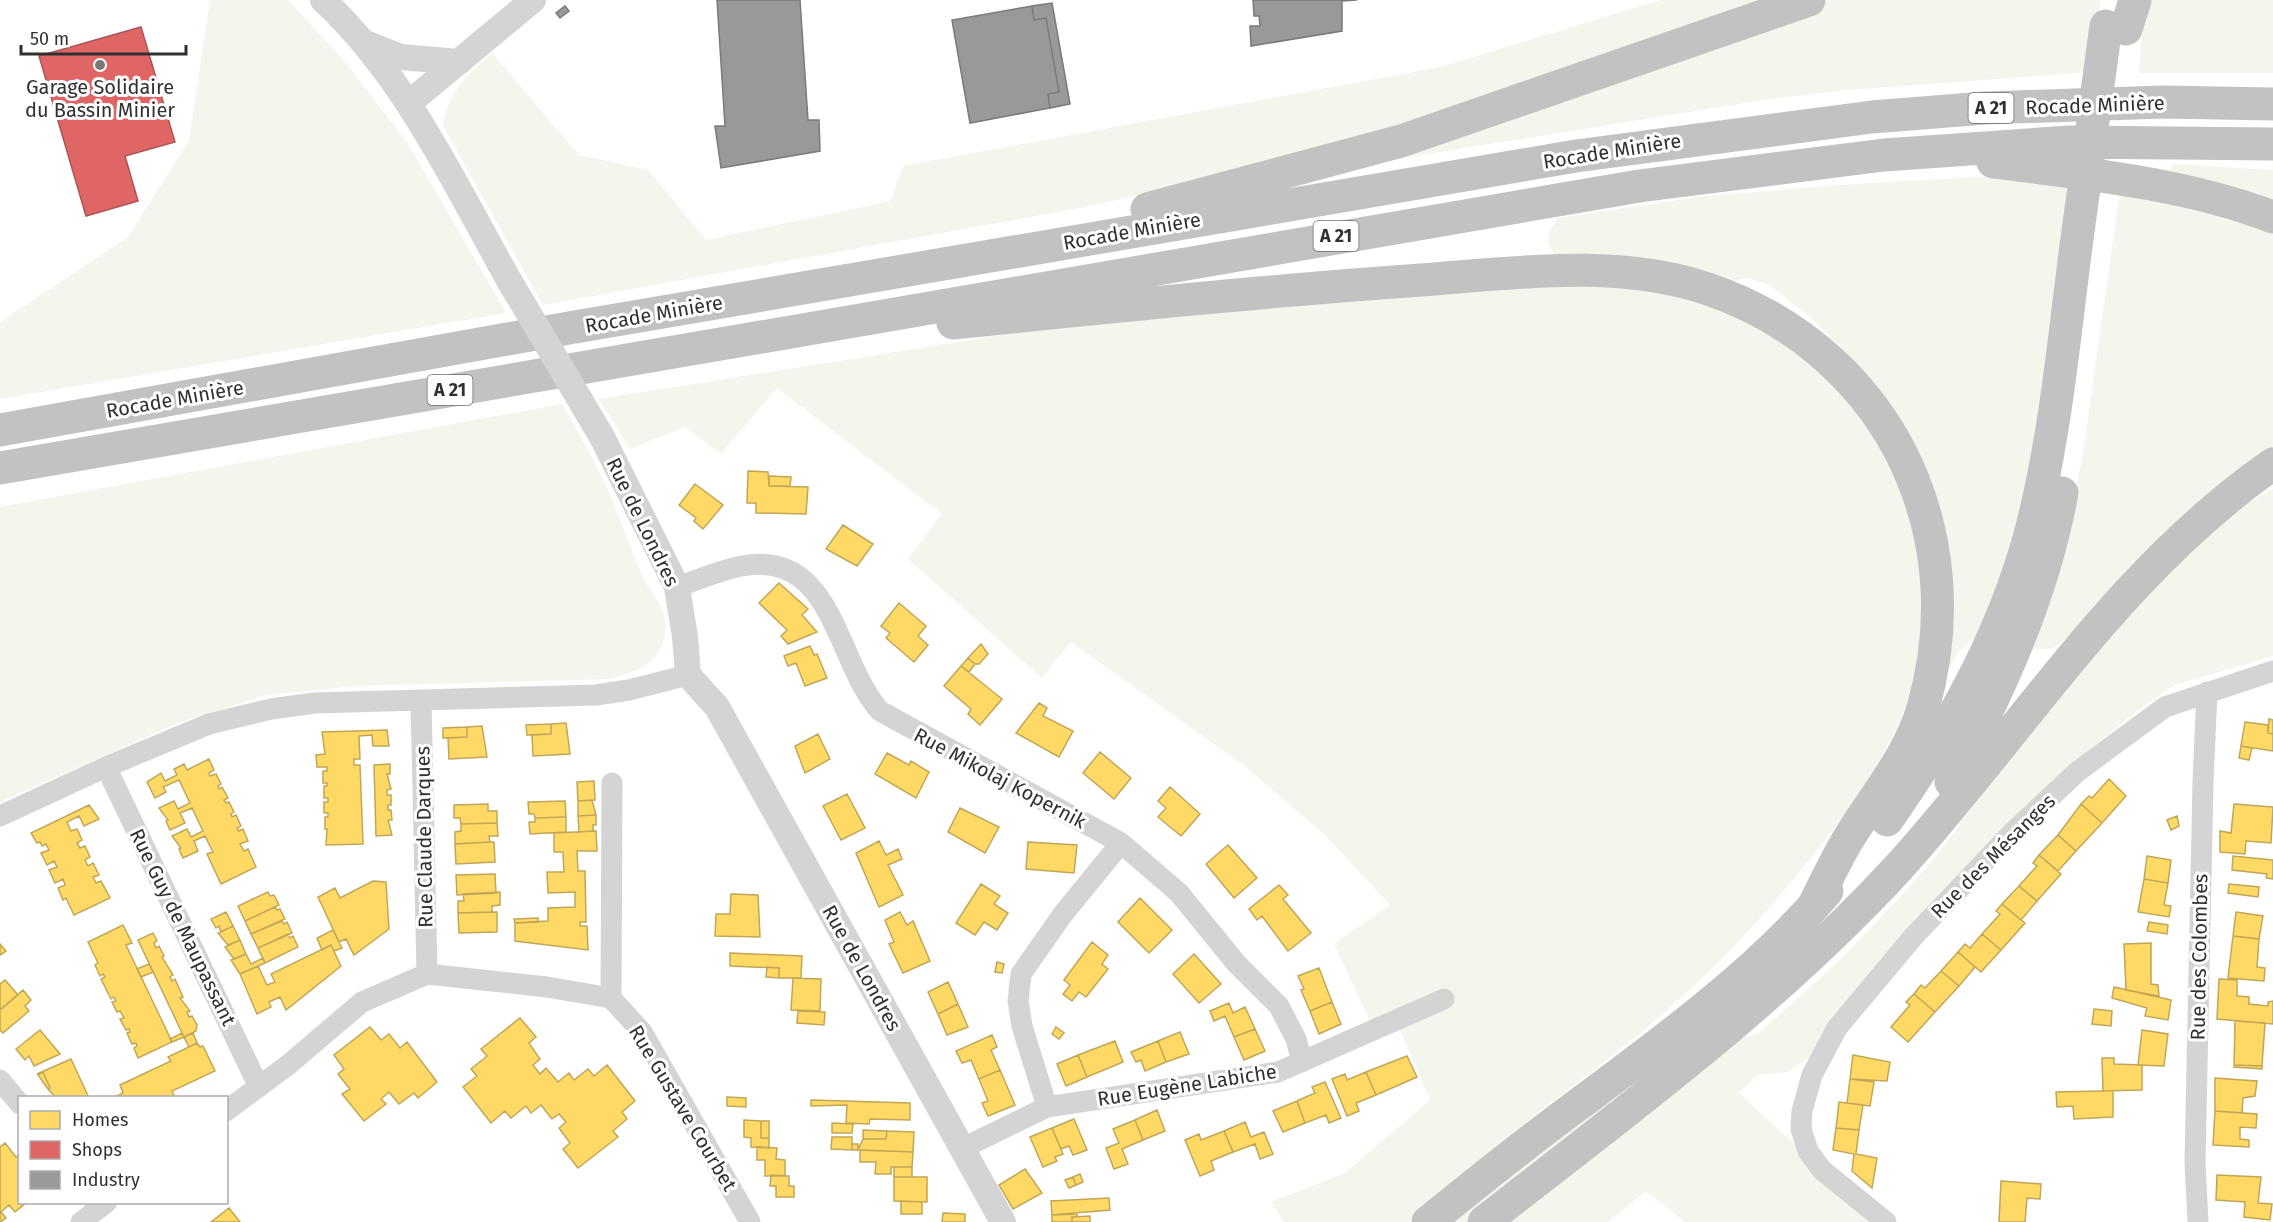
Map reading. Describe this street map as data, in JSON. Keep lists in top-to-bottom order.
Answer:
{
  "streets": {
    "highway": ["Rocade Minière", "A 21"],
    "street": [
      "Rue de Londres",
      "Rue Mikolaj Kopernik",
      "Rue Claude Darques",
      "Rue des Mésanges",
      "Rue Guy de Maupassant",
      "Rue des Colombes",
      "Rue Eugène Labiche",
      "Rue Gustave Courbet"
    ]
  },
  "crossings": [
    ["Rue de Londres", "Rue Mikolaj Kopernik"],
    ["Rue de Londres", "Rue Eugène Labiche"],
    ["Rue Mikolaj Kopernik", "Rue Eugène Labiche"],
    ["Rue des Mésanges", "Rue des Colombes"]
  ],
  "places": ["Garage Solidaire du Bassin Minier"],
  "legend": ["Homes", "Shops", "Industry"],
  "scale_bar": "50 m"
}
